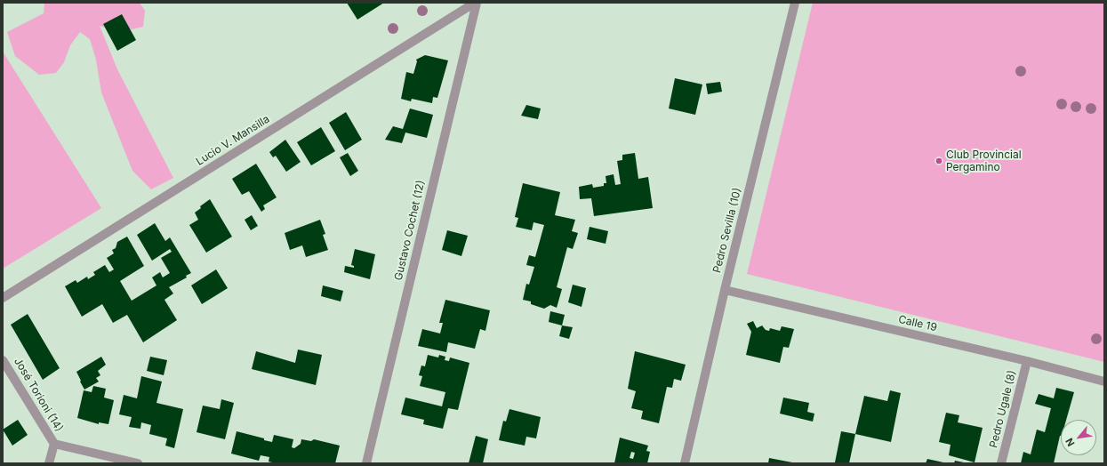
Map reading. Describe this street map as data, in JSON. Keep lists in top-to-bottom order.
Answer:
{
  "streets": {
    "street": [
      "Lucio V. Mansilla",
      "Gustavo Cochet (12)",
      "Pedro Sevilla (10)",
      "Calle 19",
      "José Torioni (14)",
      "Pedro Ugale (8)"
    ]
  },
  "crossings": [
    ["Lucio V. Mansilla", "Gustavo Cochet (12)"],
    ["Pedro Sevilla (10)", "Calle 19"],
    ["Calle 19", "Pedro Ugale (8)"]
  ],
  "places": ["Club Provincial Pergamino"],
  "north": "bottom left"
}
